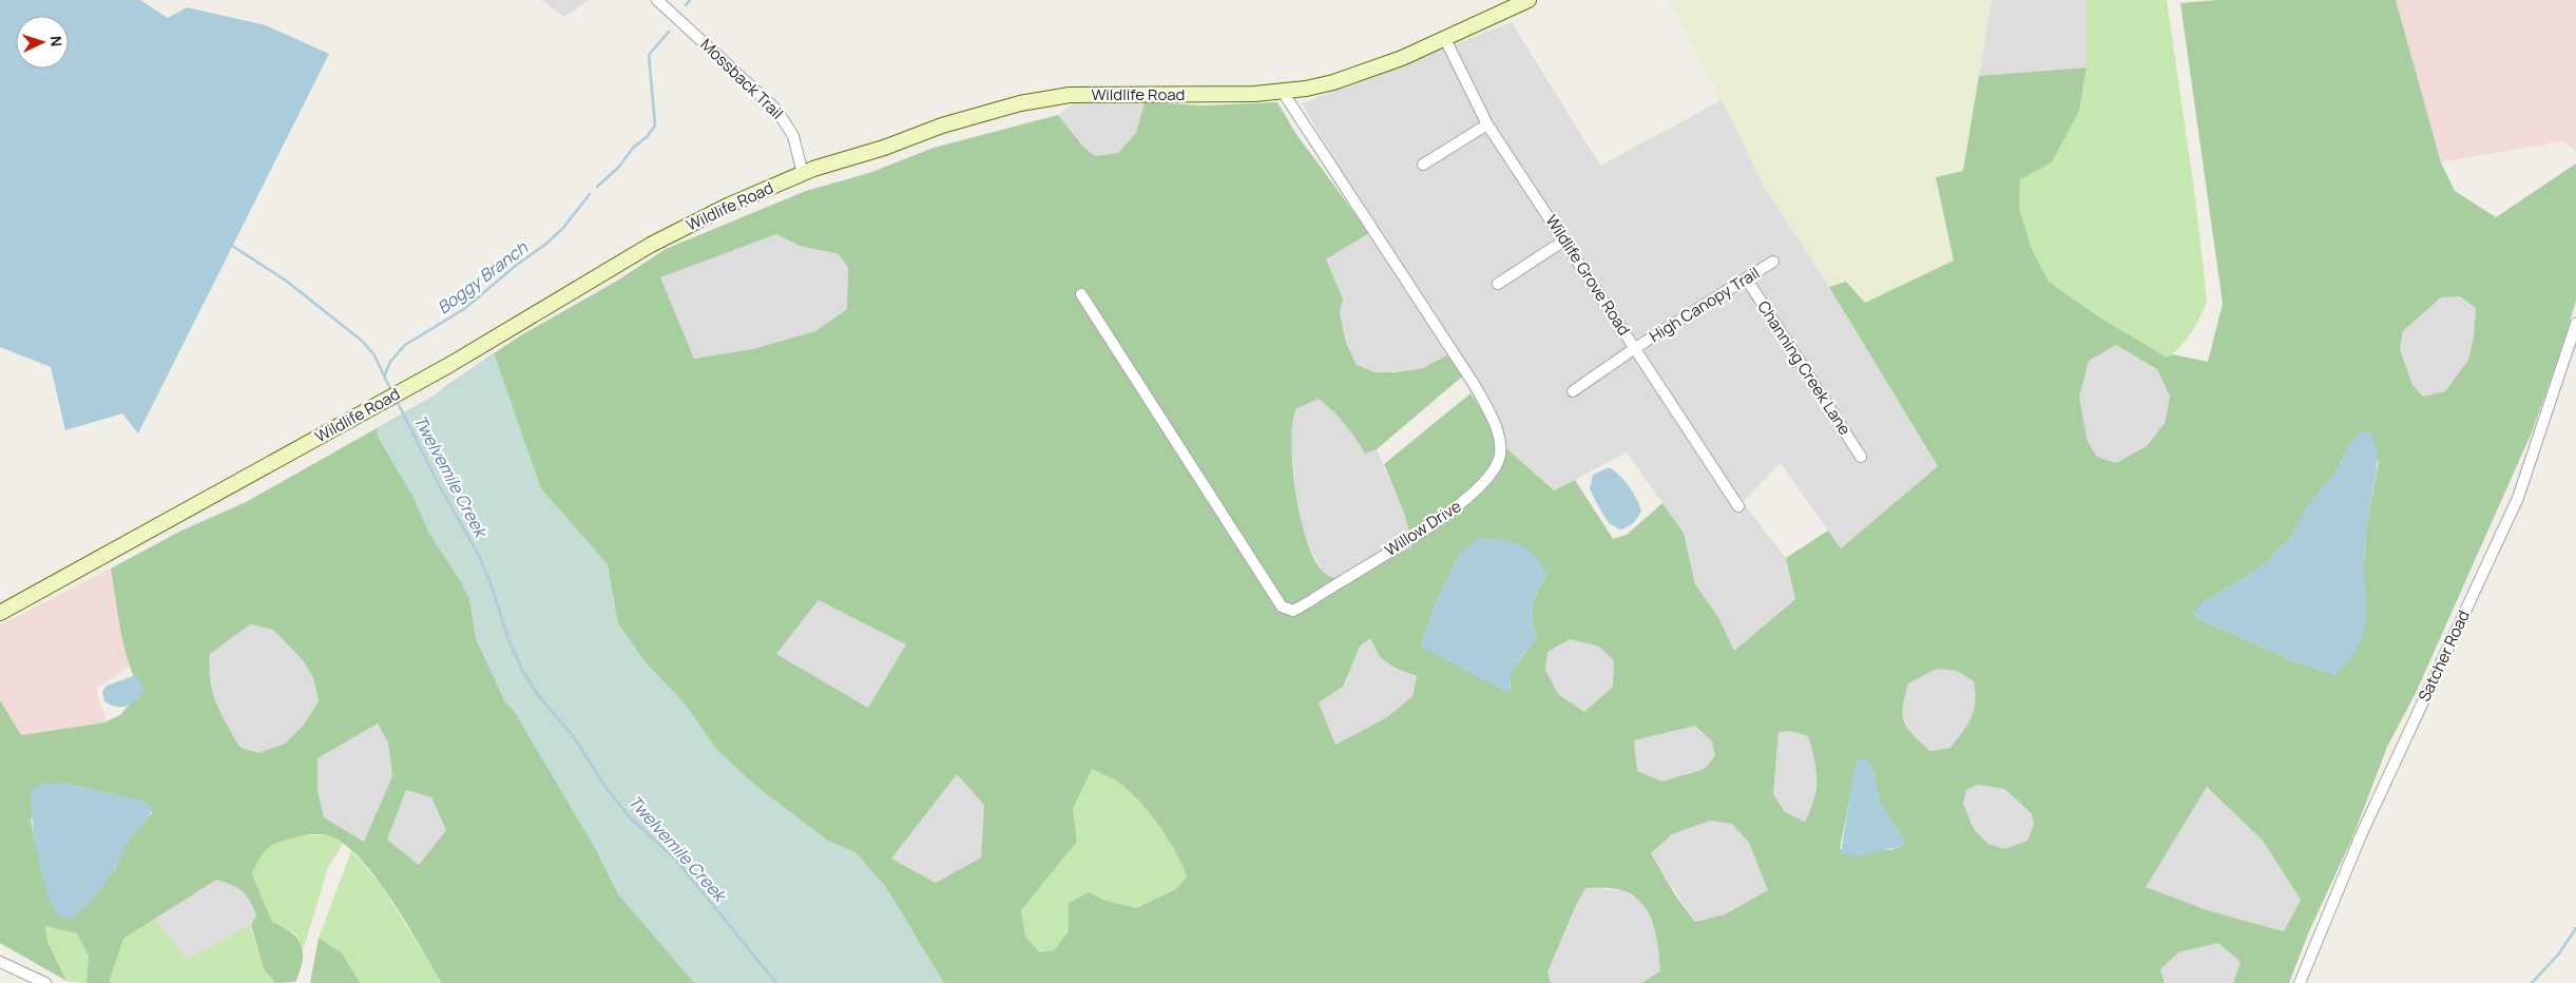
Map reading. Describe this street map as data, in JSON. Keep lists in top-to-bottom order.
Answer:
{
  "streets": {
    "street": [
      "Mossback Trail",
      "Wildlife Road",
      "Wildlife Grove Road",
      "High Canopy Trail",
      "Channing Creek Lane",
      "Willow Drive",
      "Satcher Road"
    ]
  },
  "crossings": [
    ["Mossback Trail", "Wildlife Road"],
    ["Wildlife Road", "Wildlife Grove Road"],
    ["Wildlife Road", "Willow Drive"],
    ["Wildlife Grove Road", "High Canopy Trail"],
    ["High Canopy Trail", "Channing Creek Lane"]
  ],
  "water": ["Boggy Branch", "Twelvemile Creek"],
  "north": "right"
}
